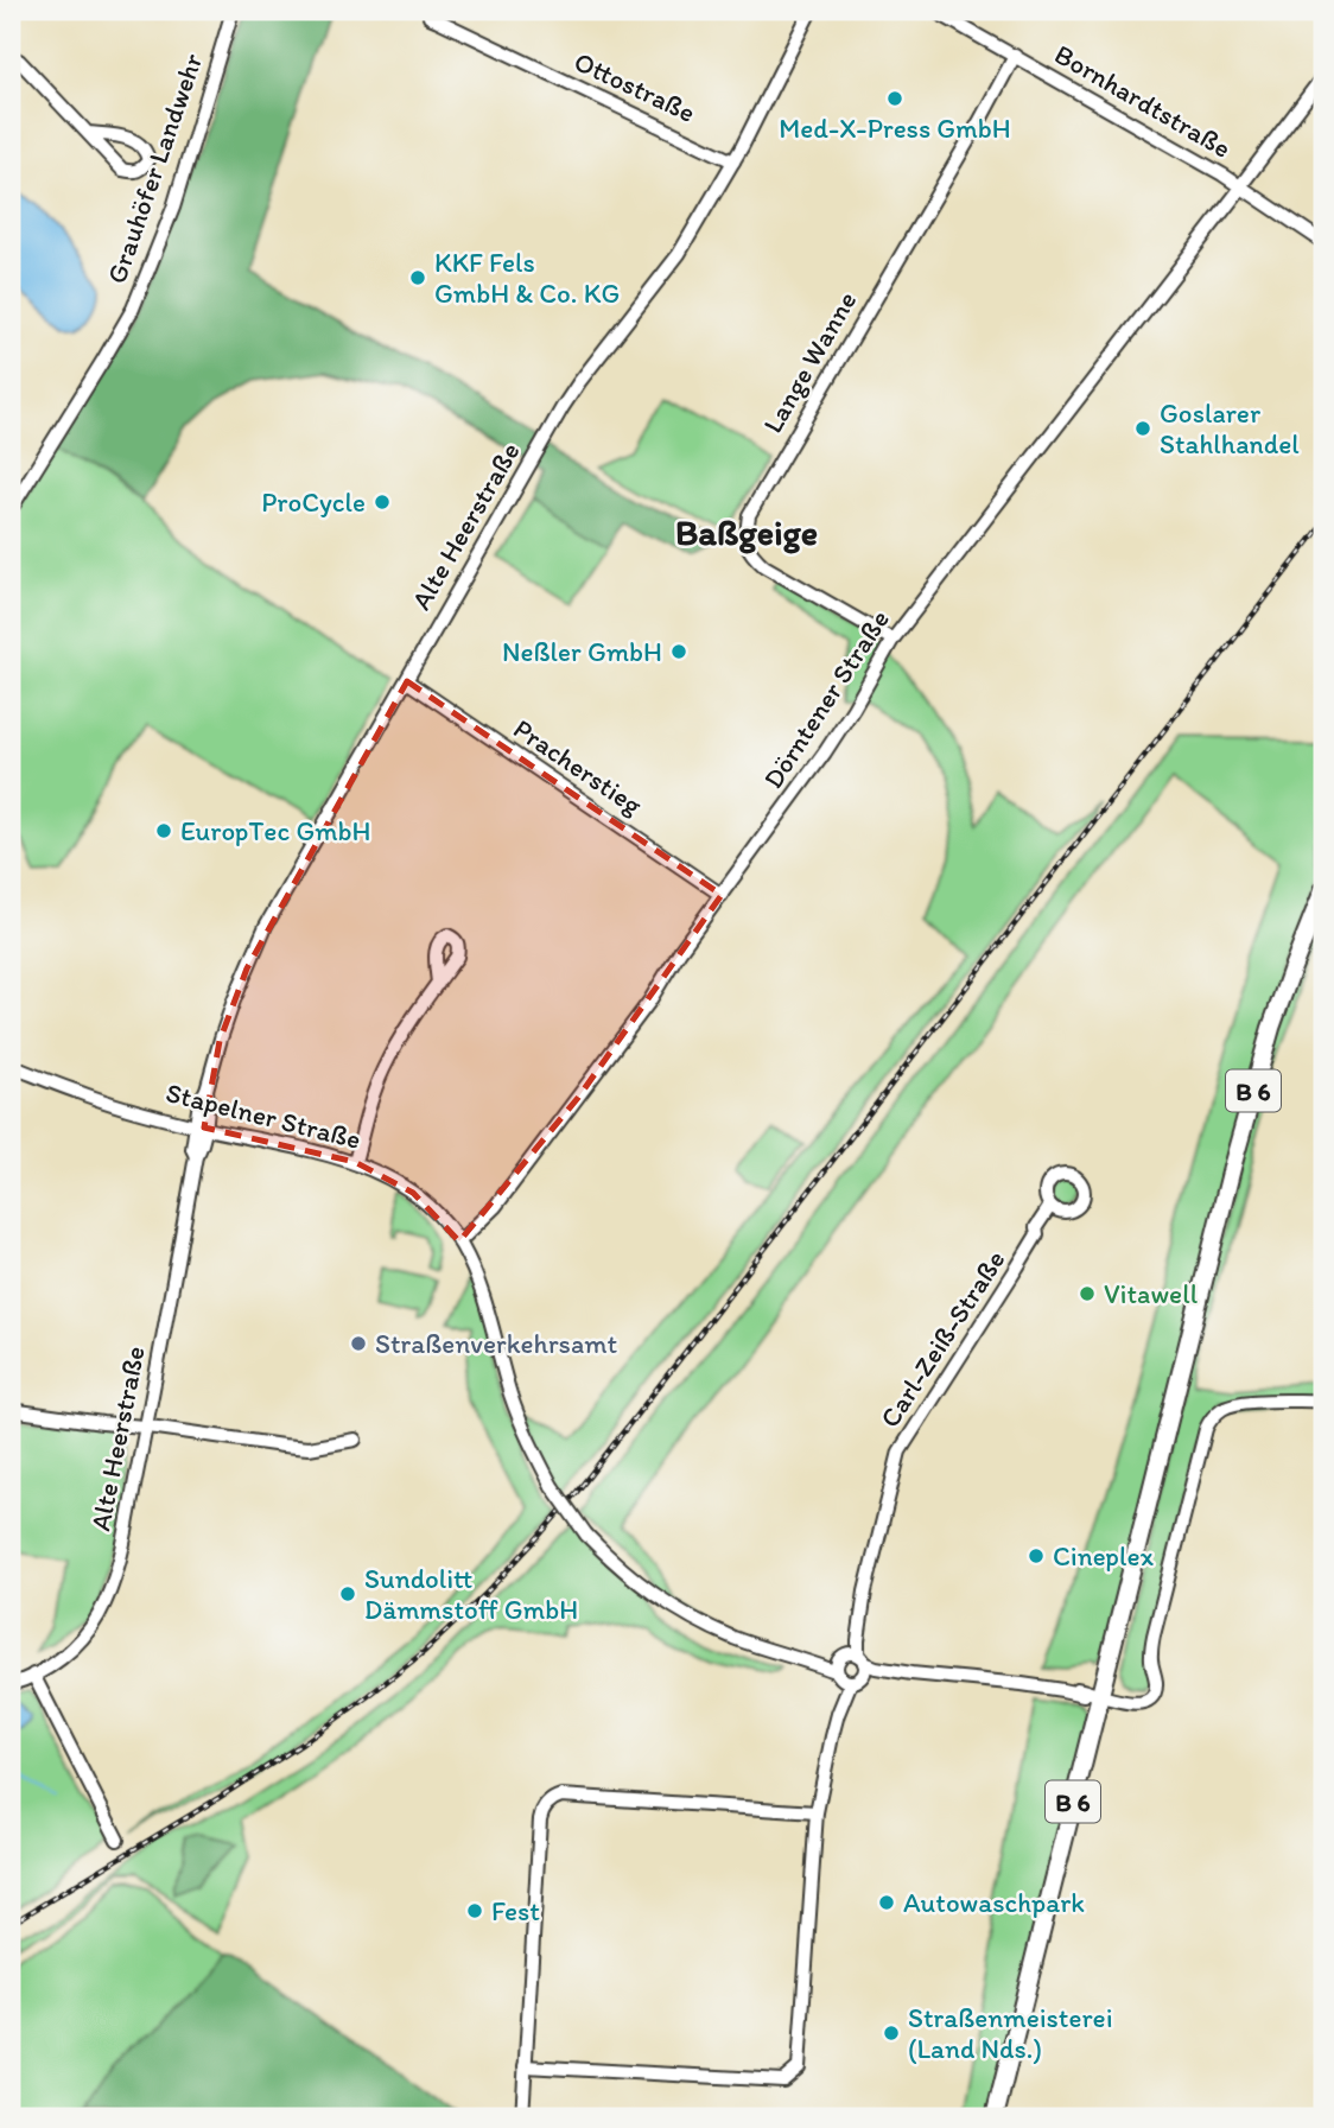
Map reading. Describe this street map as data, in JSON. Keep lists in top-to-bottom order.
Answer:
{
  "streets": {
    "main road": ["B 6"],
    "street": [
      "Ottostraße",
      "Bornhardtstraße",
      "Grauhöfer Landwehr",
      "Lange Wanne",
      "Alte Heerstraße",
      "Dörntener Straße",
      "Pracherstieg",
      "Stapelner Straße",
      "Carl-Zeiß-Straße"
    ]
  },
  "crossings": [
    ["Ottostraße", "Alte Heerstraße"],
    ["Bornhardtstraße", "Lange Wanne"],
    ["Bornhardtstraße", "Dörntener Straße"],
    ["Lange Wanne", "Dörntener Straße"],
    ["Alte Heerstraße", "Pracherstieg"],
    ["Alte Heerstraße", "Stapelner Straße"],
    ["Dörntener Straße", "Pracherstieg"],
    ["Dörntener Straße", "Stapelner Straße"],
    ["B 6", "Stapelner Straße"],
    ["Stapelner Straße", "Carl-Zeiß-Straße"]
  ],
  "districts": ["Baßgeige"],
  "places": [
    "Med-X-Press GmbH",
    "KKF Fels GmbH & Co. KG",
    "Goslarer Stahlhandel",
    "ProCycle",
    "Neßler GmbH",
    "EuropTec GmbH",
    "Vitawell",
    "Straßenverkehrsamt",
    "Cineplex",
    "Sundolitt Dämmstoff GmbH",
    "Autowaschpark",
    "Fest",
    "Straßenmeisterei (Land Nds.)"
  ]
}
